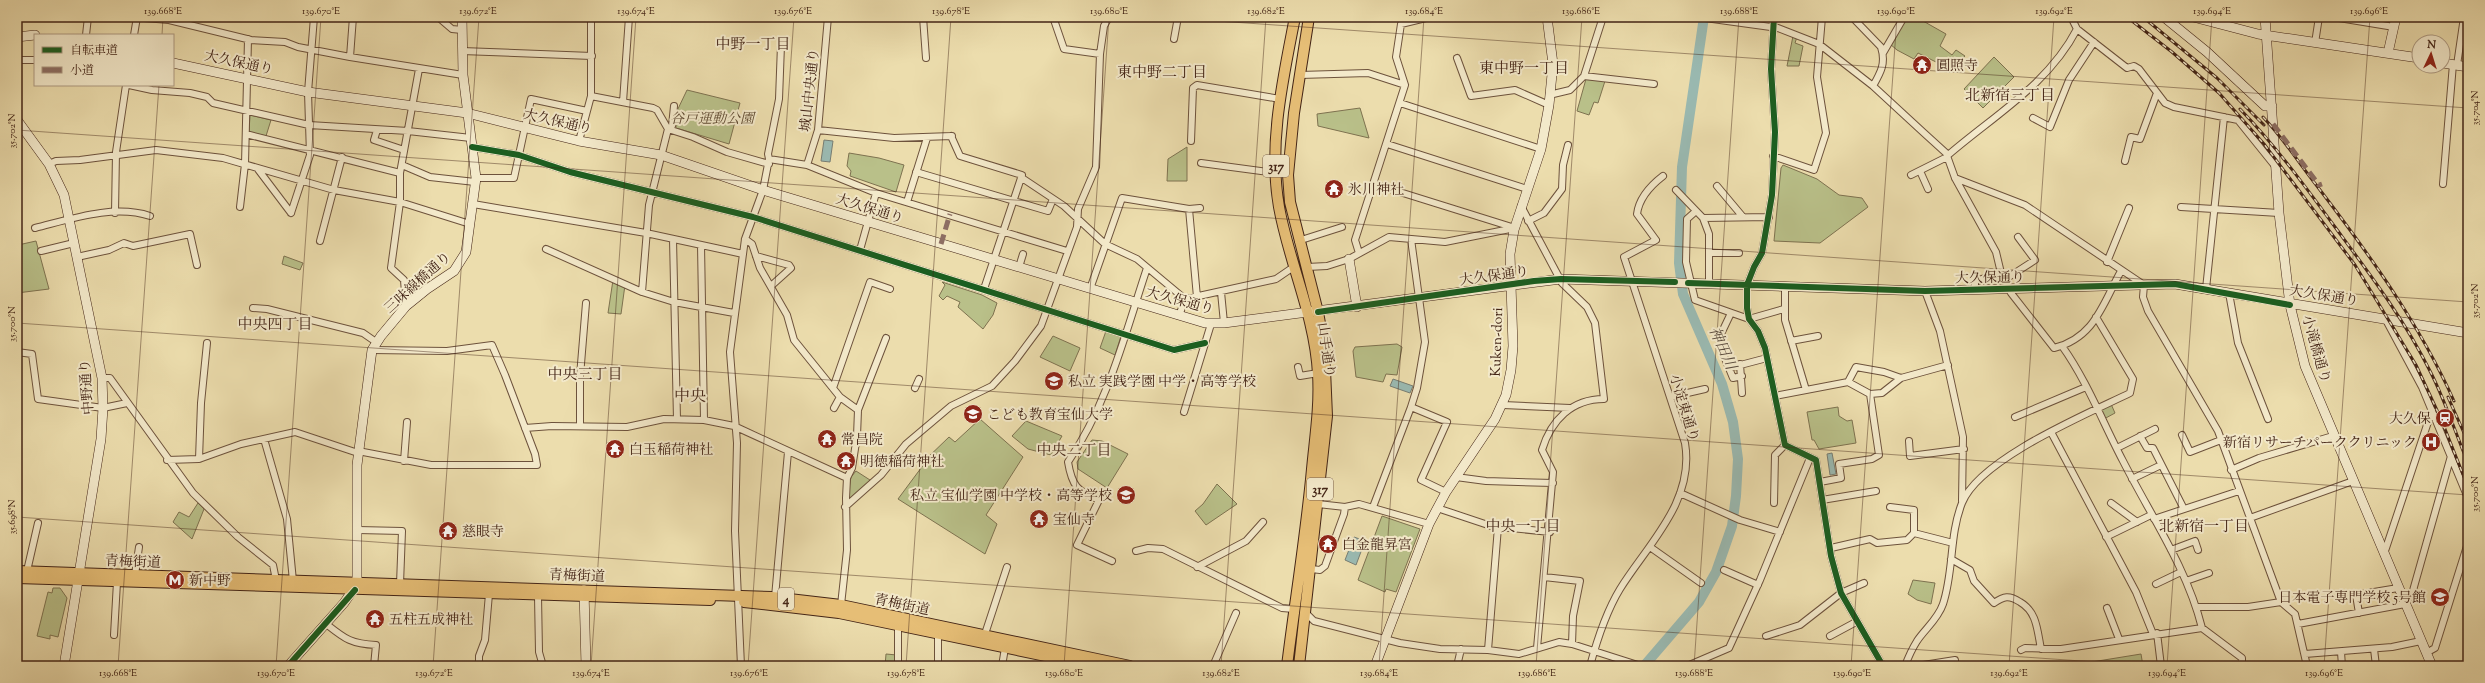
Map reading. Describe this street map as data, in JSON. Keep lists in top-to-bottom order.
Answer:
{
  "streets": {
    "main road": [
      "大久保通り",
      "317",
      "三味線橋通り",
      "Kuken-dori",
      "小滝橋通り",
      "山手通り",
      "中野通り",
      "青梅街道",
      "4"
    ],
    "street": ["城山中央通り", "小淀東通り"]
  },
  "crossings": [
    ["大久保通り", "三味線橋通り"],
    ["大久保通り", "Kuken-dori"],
    ["大久保通り", "小滝橋通り"],
    ["大久保通り", "山手通り"],
    ["大久保通り", "小淀東通り"],
    ["中野通り", "青梅街道"]
  ],
  "districts": [
    "中野一丁目",
    "東中野一丁目",
    "東中野二丁目",
    "北新宿三丁目",
    "中央四丁目",
    "中央三丁目",
    "中央",
    "中央二丁目",
    "中央一丁目",
    "北新宿一丁目"
  ],
  "water": ["神田川"],
  "parks": ["谷戸運動公園"],
  "places": {
    "temple": [
      "圓照寺",
      "氷川神社",
      "常昌院",
      "白玉稲荷神社",
      "明徳稲荷神社",
      "宝仙寺",
      "慈眼寺",
      "白金龍昇宮",
      "五柱五成神社"
    ],
    "school or university": [
      "私立 実践学園 中学・高等学校",
      "こども教育宝仙大学",
      "私立 宝仙学園 中学校・高等学校",
      "日本電子専門学校 5号館"
    ],
    "station": ["大久保"],
    "hospital": ["新宿リサーチパーククリニック"],
    "metro station": ["新中野"]
  },
  "legend": ["自転車道", "小道"],
  "north": "top",
  "coordinates": [
    "139.668°E",
    "139.670°E",
    "139.672°E",
    "139.674°E",
    "139.676°E",
    "139.678°E",
    "139.680°E",
    "139.682°E",
    "139.684°E",
    "139.686°E",
    "139.688°E",
    "139.690°E",
    "139.692°E",
    "139.694°E",
    "139.696°E",
    "35.704°N",
    "35.702°N",
    "35.700°N",
    "35.698°N"
  ]
}
